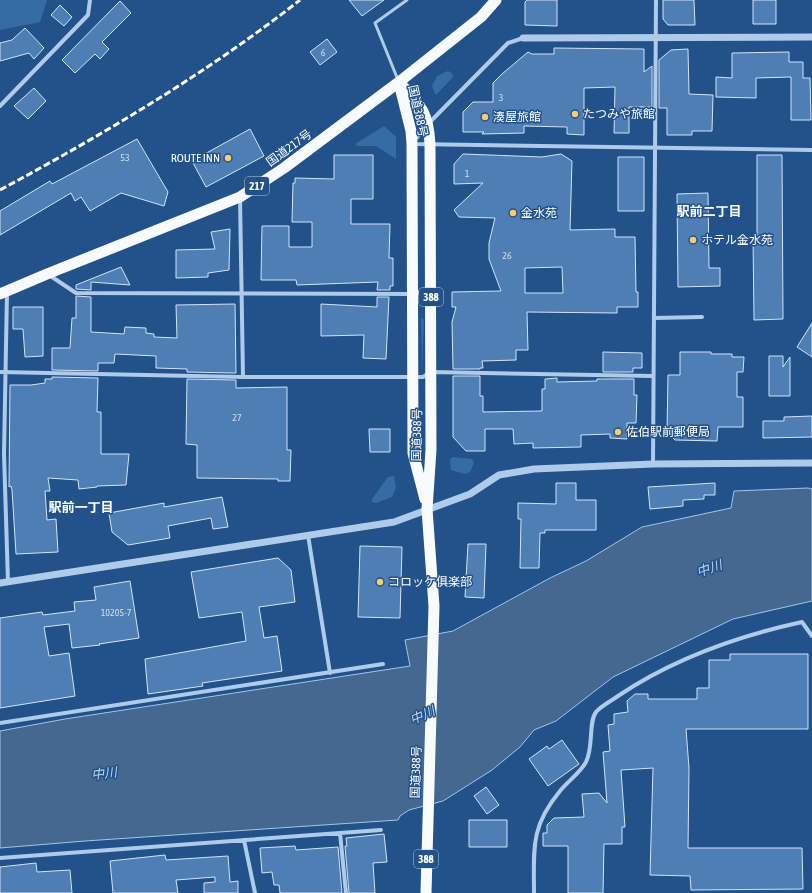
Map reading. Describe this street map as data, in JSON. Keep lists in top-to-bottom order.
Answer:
{
  "streets": {
    "highway": [
      "国道388号",
      "国道217号",
      "217",
      "388"
    ]
  },
  "crossings": [
    ["国道388号", "国道217号"]
  ],
  "districts": ["駅前二丁目", "駅前一丁目"],
  "water": ["中川"],
  "places": [
    "たつみや旅館",
    "湊屋旅館",
    "ROUTE INN",
    "金水苑",
    "ホテル金水苑",
    "佐伯駅前郵便局",
    "コロッケ俱楽部"
  ],
  "house_numbers": [
    "6",
    "3",
    "53",
    "1",
    "26",
    "27",
    "10205-7"
  ]
}
